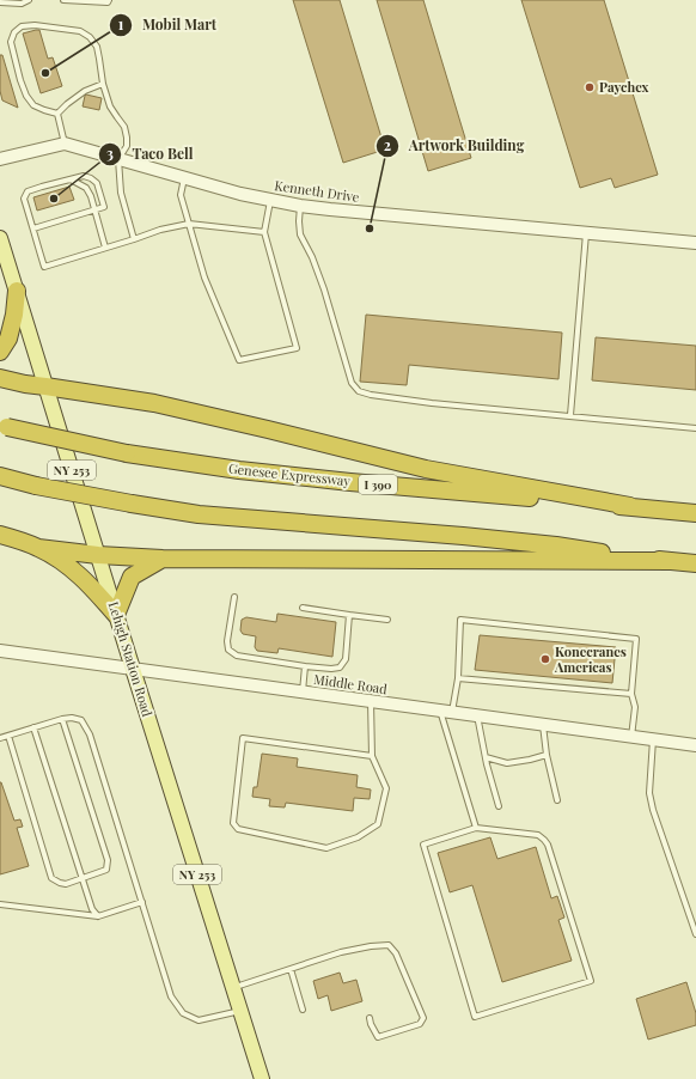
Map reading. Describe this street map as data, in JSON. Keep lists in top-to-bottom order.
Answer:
{
  "streets": {
    "highway": ["Genesee Expressway", "I 390"],
    "main road": ["NY 253", "Lehigh Station Road"],
    "street": ["Kenneth Drive", "Middle Road"]
  },
  "crossings": [
    ["Lehigh Station Road", "Middle Road"]
  ],
  "places": [
    "Mobil Mart",
    "Paychex",
    "Taco Bell",
    "Artwork Building",
    "Konecranes Americas"
  ]
}
